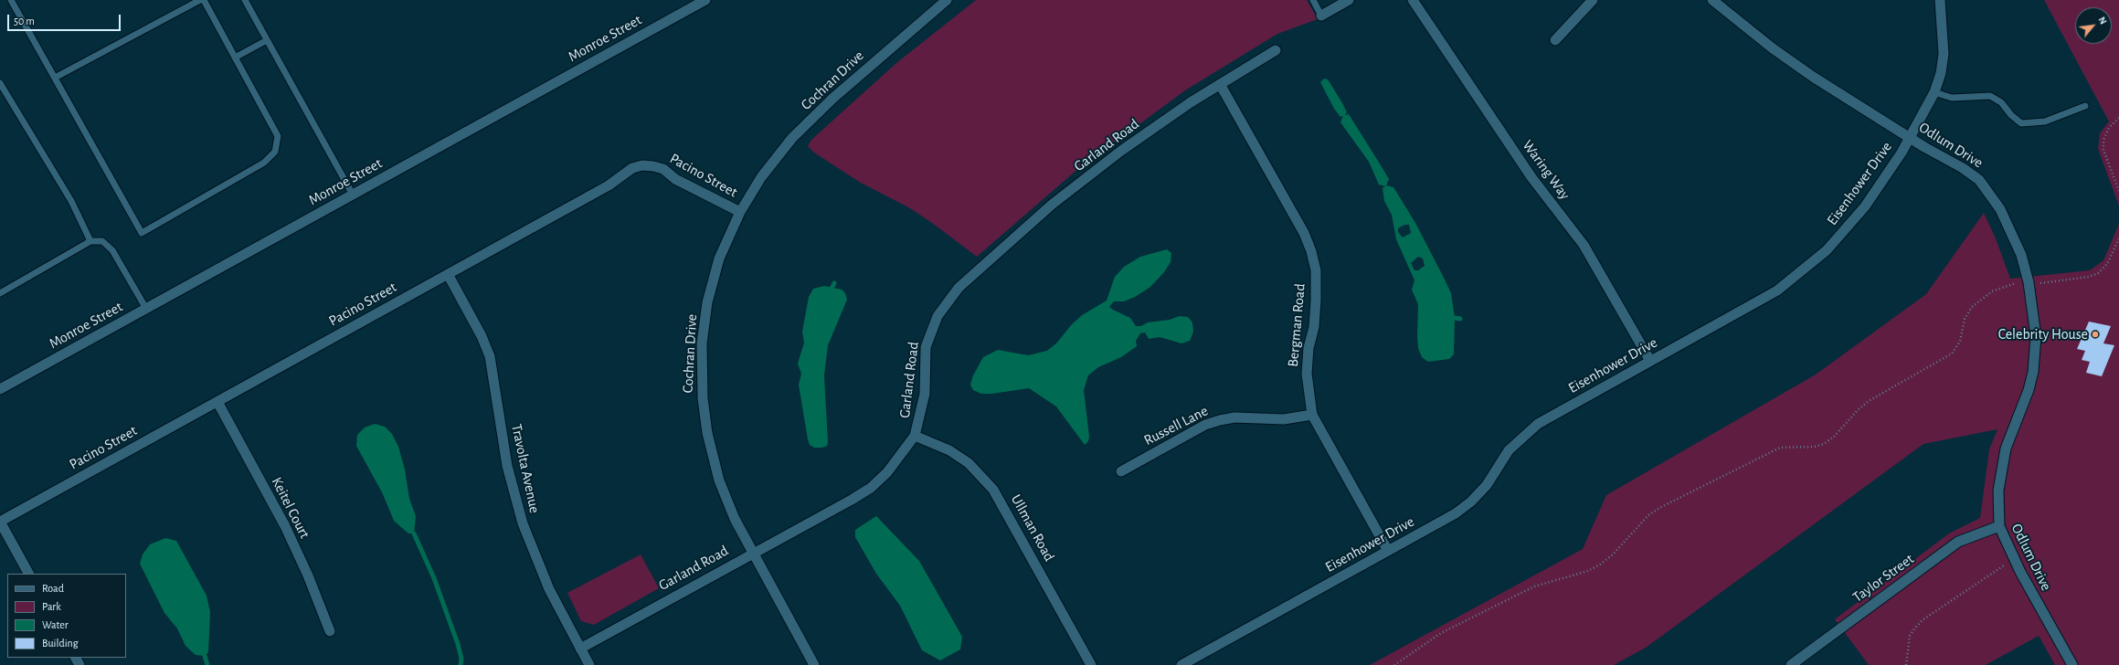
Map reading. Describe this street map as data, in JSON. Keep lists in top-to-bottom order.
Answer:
{
  "streets": {
    "street": [
      "Monroe Street",
      "Cochran Drive",
      "Garland Road",
      "Odlum Drive",
      "Waring Way",
      "Pacino Street",
      "Eisenhower Drive",
      "Bergman Road",
      "Russell Lane",
      "Travolta Avenue",
      "Keitel Court",
      "Ullman Road",
      "Taylor Street"
    ]
  },
  "crossings": [
    ["Cochran Drive", "Garland Road"],
    ["Cochran Drive", "Pacino Street"],
    ["Garland Road", "Bergman Road"],
    ["Garland Road", "Travolta Avenue"],
    ["Garland Road", "Ullman Road"],
    ["Odlum Drive", "Eisenhower Drive"],
    ["Odlum Drive", "Taylor Street"],
    ["Waring Way", "Eisenhower Drive"],
    ["Pacino Street", "Travolta Avenue"],
    ["Pacino Street", "Keitel Court"],
    ["Eisenhower Drive", "Bergman Road"],
    ["Bergman Road", "Russell Lane"]
  ],
  "places": ["Celebrity House"],
  "legend": [
    "Road",
    "Park",
    "Water",
    "Building"
  ],
  "scale_bar": "50 m",
  "north": "top right"
}
